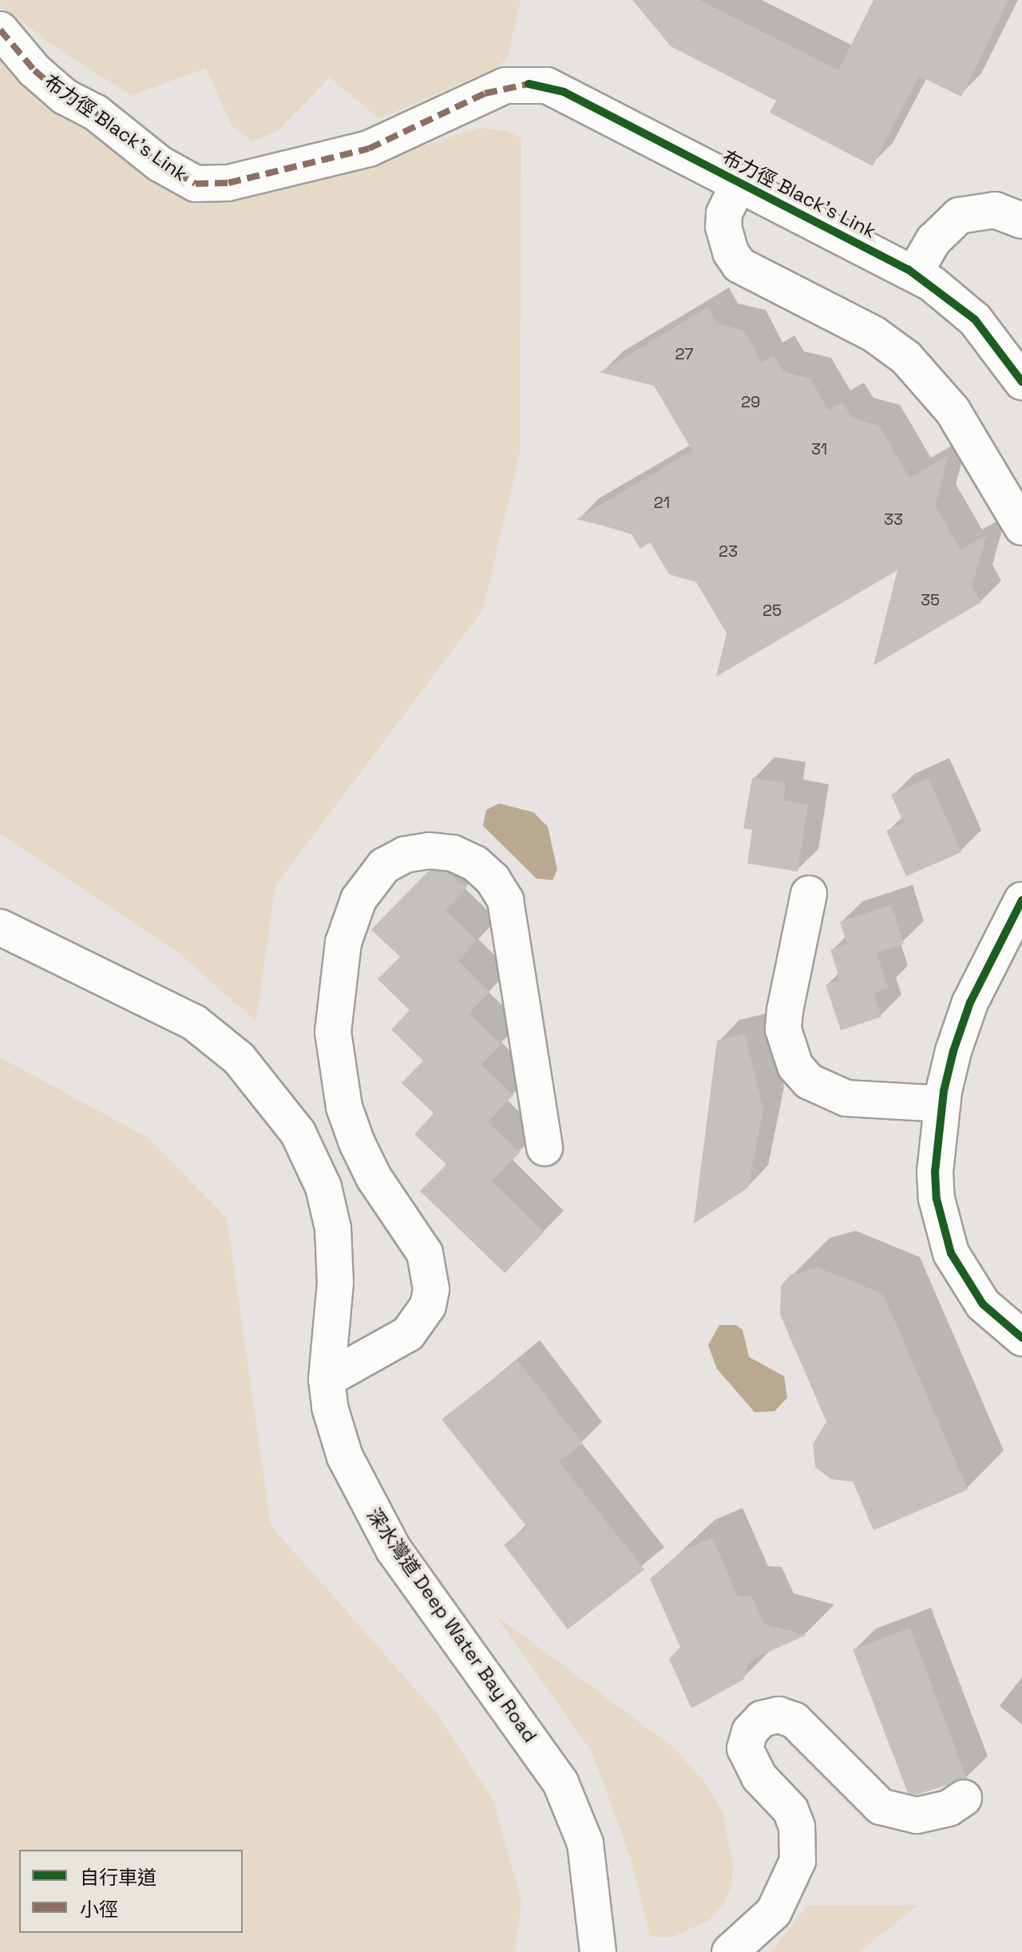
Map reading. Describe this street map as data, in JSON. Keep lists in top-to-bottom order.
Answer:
{
  "streets": {
    "street": ["布力徑 Black's Link", "深水灣道 Deep Water Bay Road"]
  },
  "house_numbers": [
    "27",
    "29",
    "31",
    "21",
    "33",
    "23",
    "35",
    "25"
  ],
  "legend": ["自行車道", "小徑"]
}
